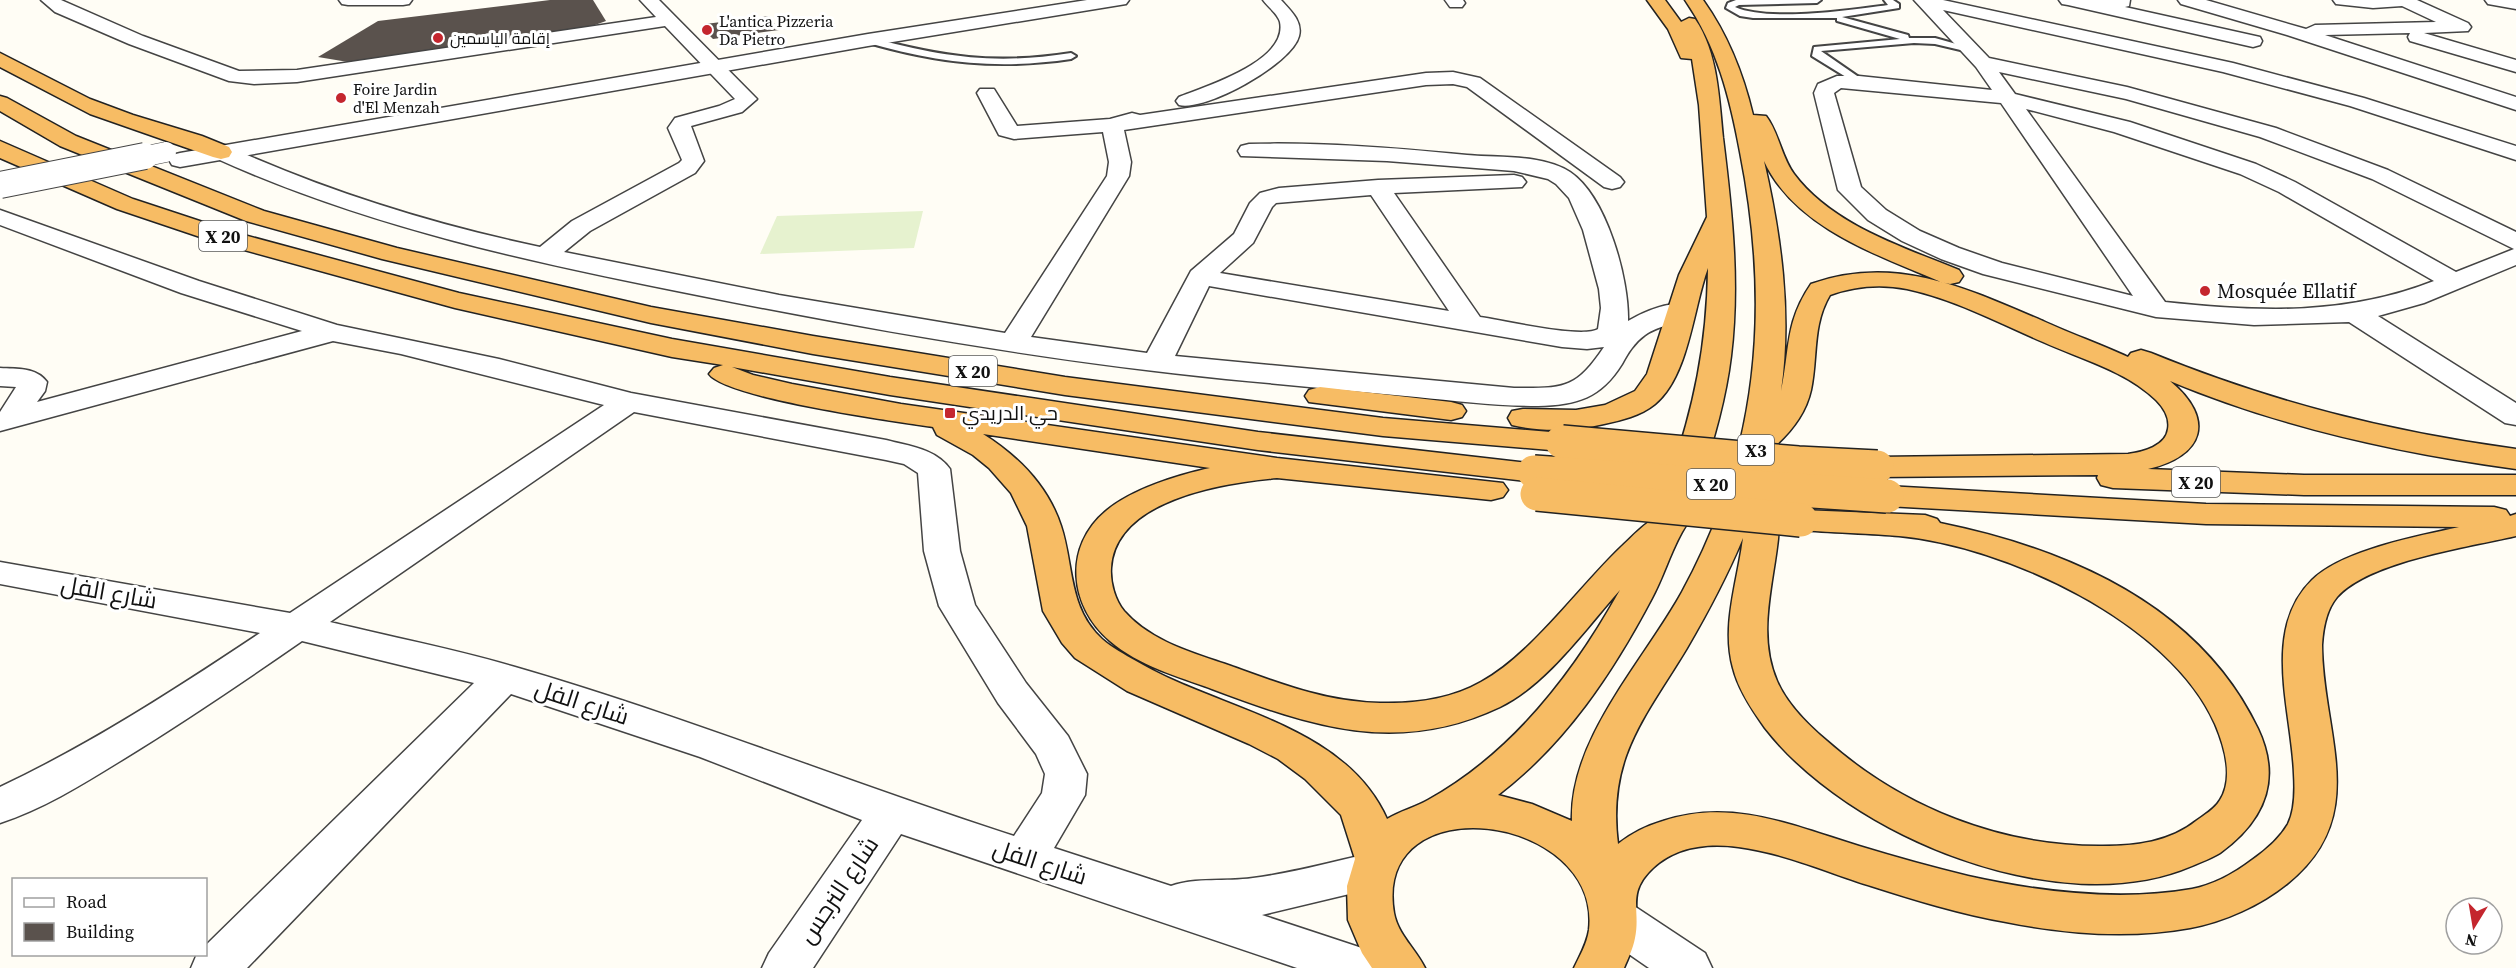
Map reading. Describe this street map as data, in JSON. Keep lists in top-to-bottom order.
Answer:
{
  "streets": {
    "highway": ["X 20", "X3"],
    "street": ["شارع الفل", "شارع النرجس"]
  },
  "crossings": [
    ["شارع الفل", "شارع النرجس"]
  ],
  "places": {
    "other": [
      "L'antica Pizzeria Da Pietro",
      "إقامة الياسمين",
      "Foire Jardin d'El Menzah",
      "Mosquée Ellatif"
    ],
    "transit": ["حي الدريدي"]
  },
  "legend": ["Road", "Building"],
  "north": "bottom"
}
